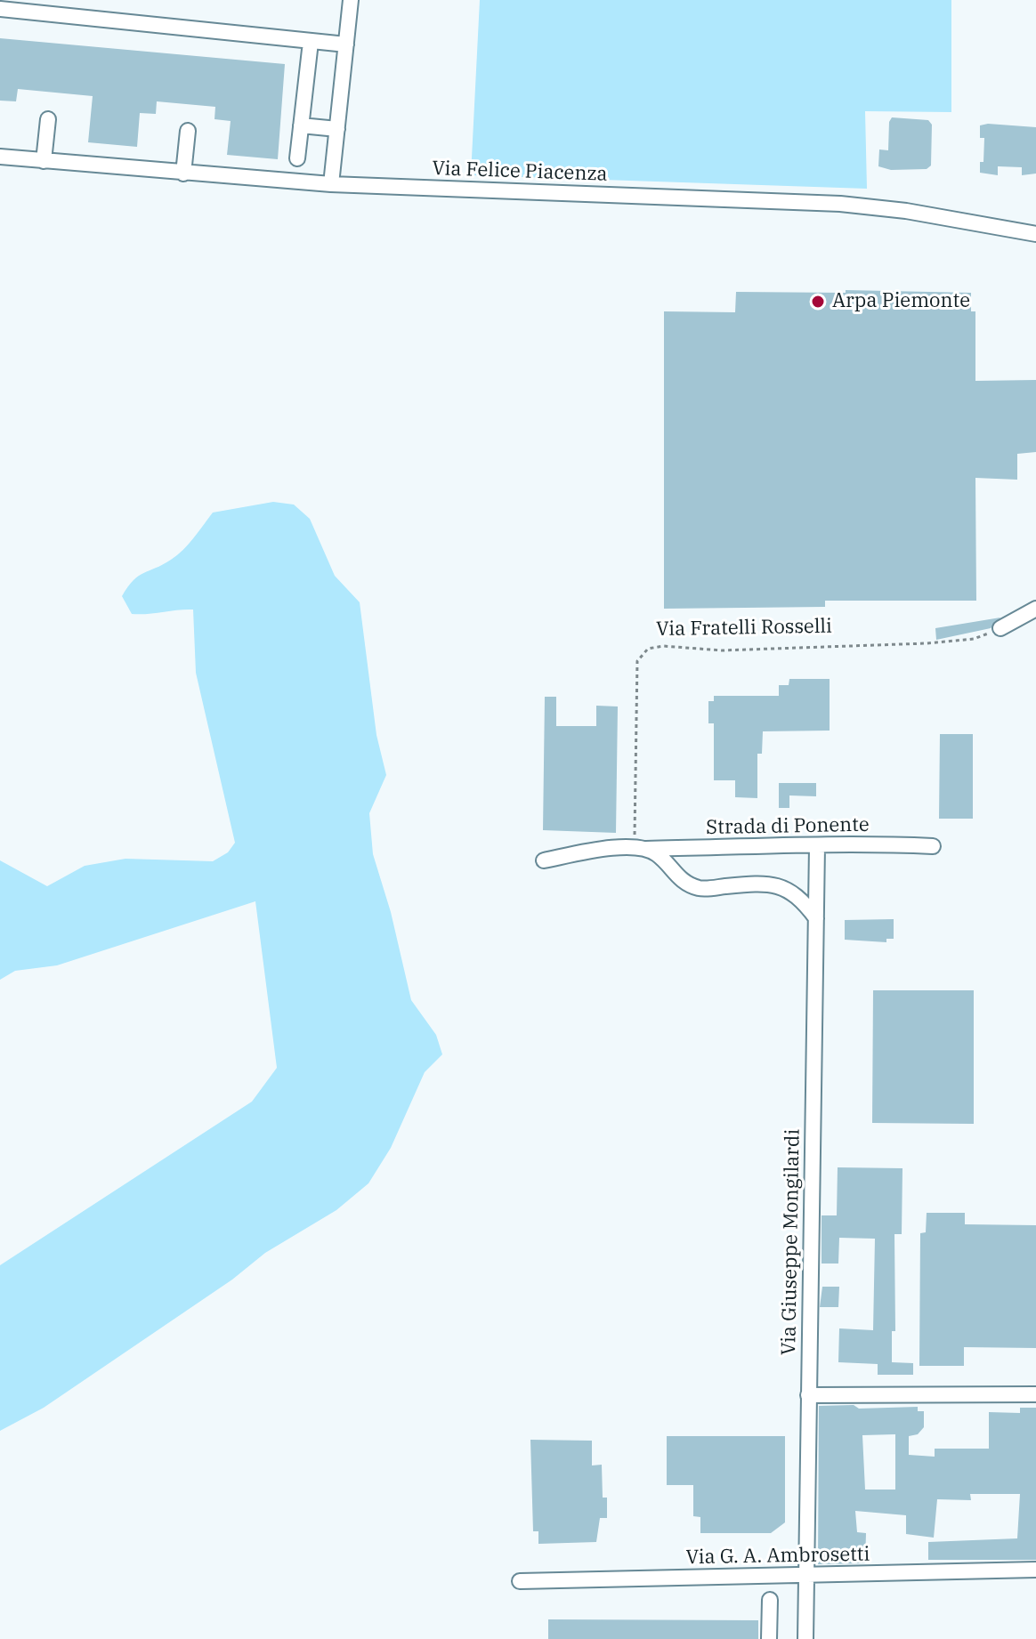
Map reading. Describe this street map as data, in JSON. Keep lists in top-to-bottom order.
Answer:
{
  "streets": {
    "street": [
      "Via Felice Piacenza",
      "Strada di Ponente",
      "Via Giuseppe Mongilardi",
      "Via G. A. Ambrosetti"
    ],
    "path": ["Via Fratelli Rosselli"]
  },
  "crossings": [
    ["Via Fratelli Rosselli", "Strada di Ponente"],
    ["Strada di Ponente", "Via Giuseppe Mongilardi"],
    ["Via Giuseppe Mongilardi", "Via G. A. Ambrosetti"]
  ],
  "places": ["Arpa Piemonte"]
}
